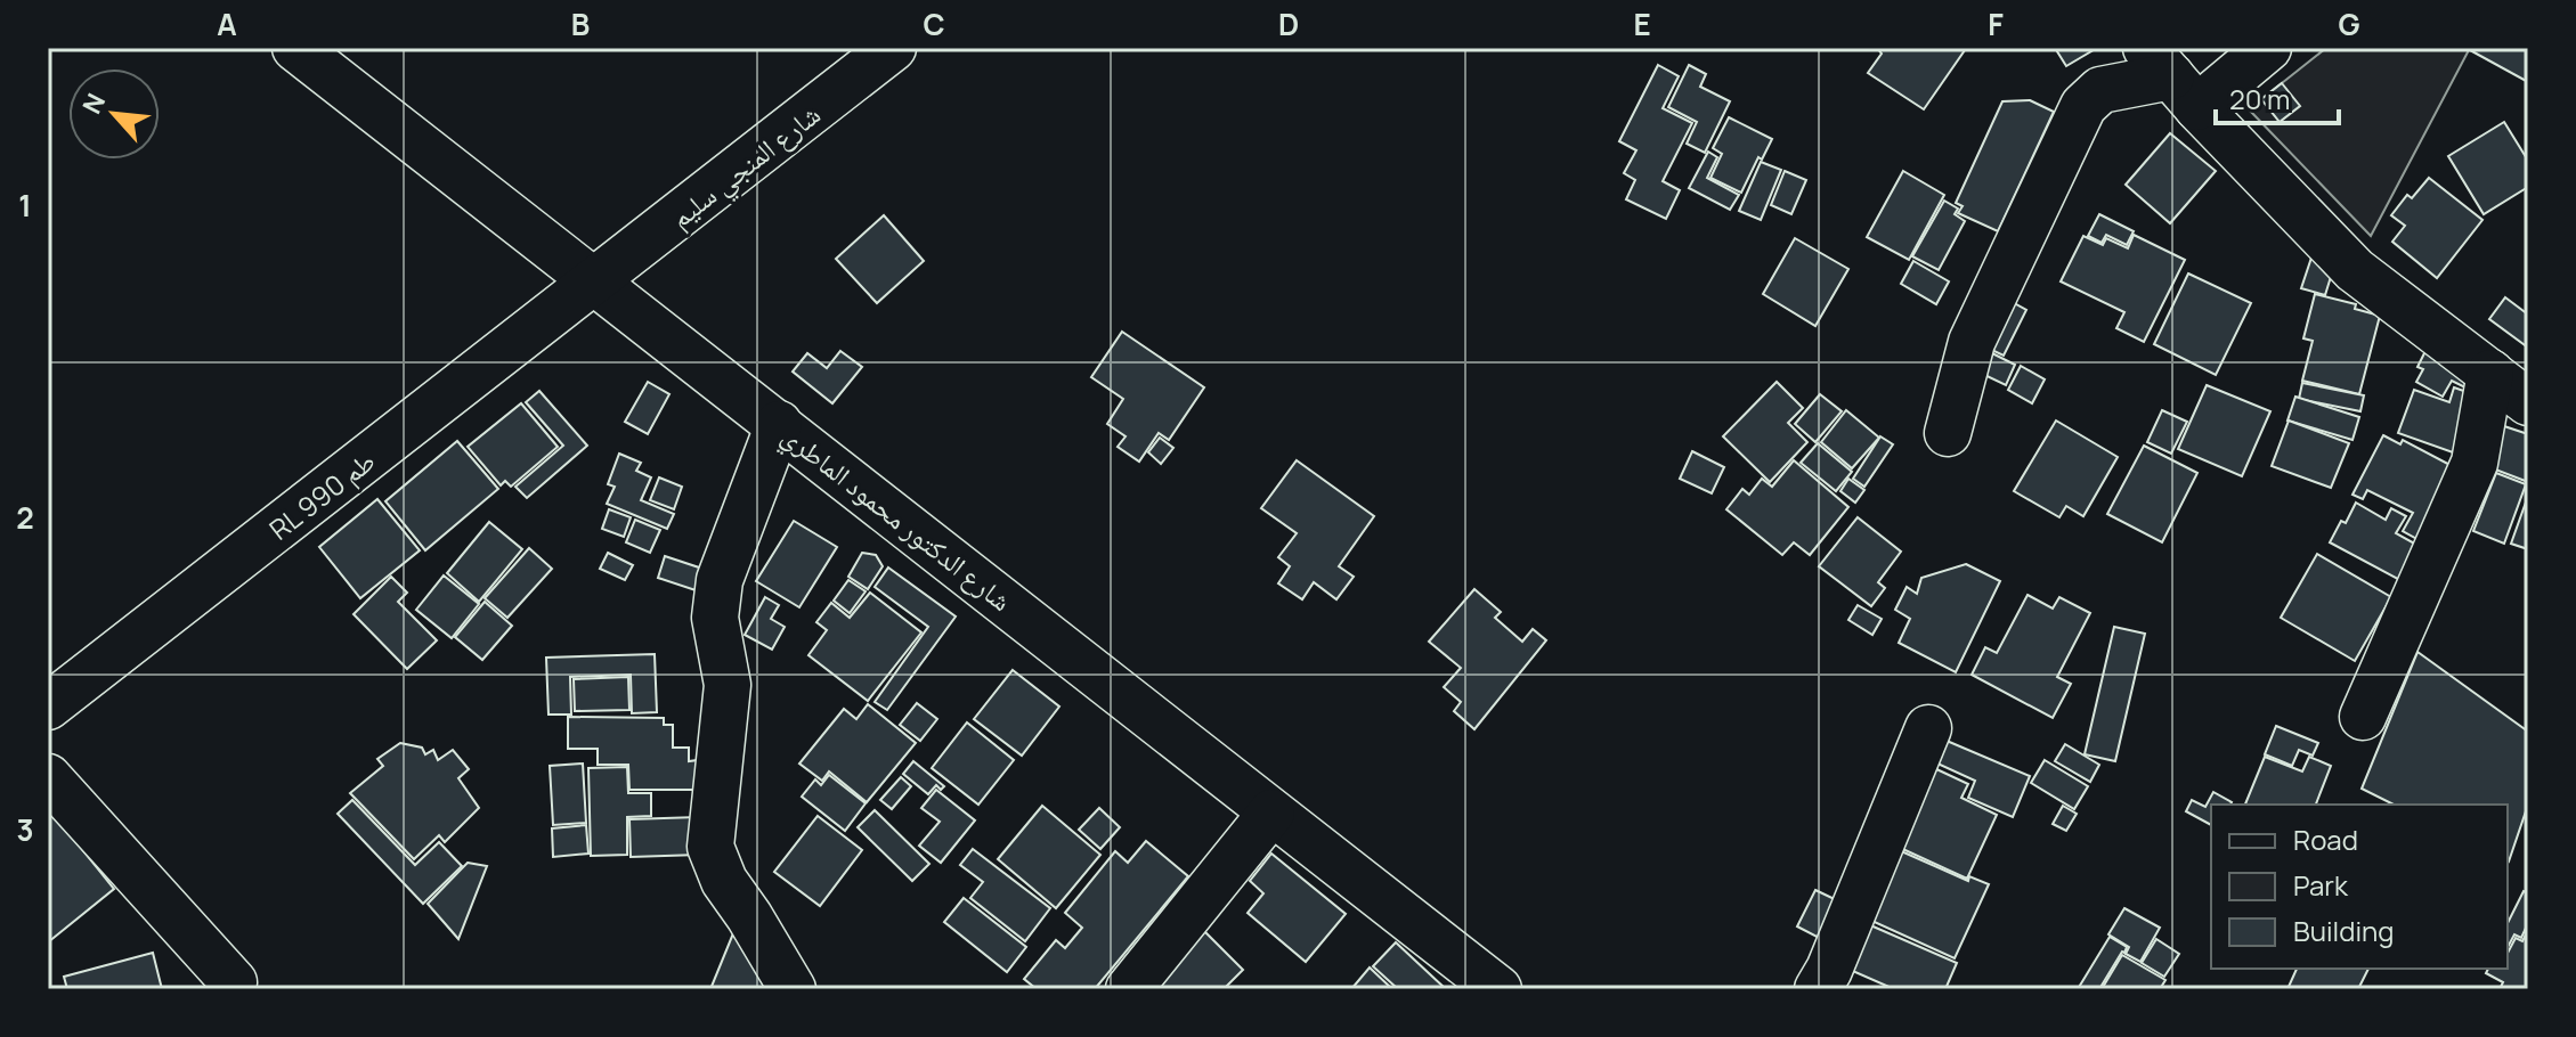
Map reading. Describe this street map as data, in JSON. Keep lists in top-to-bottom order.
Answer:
{
  "streets": {
    "street": ["شارع المنجي سليم", "RL طم 990", "شارع الدكتور محمود الماطري"]
  },
  "crossings": [
    ["شارع المنجي سليم", "RL طم 990"],
    ["شارع المنجي سليم", "شارع الدكتور محمود الماطري"],
    ["RL طم 990", "شارع الدكتور محمود الماطري"]
  ],
  "legend": ["Road", "Park", "Building"],
  "scale_bar": "20 m",
  "north": "top left",
  "grid": {
    "columns": [
      "A",
      "B",
      "C",
      "D",
      "E",
      "F",
      "G"
    ],
    "rows": ["1", "2", "3"]
  }
}
